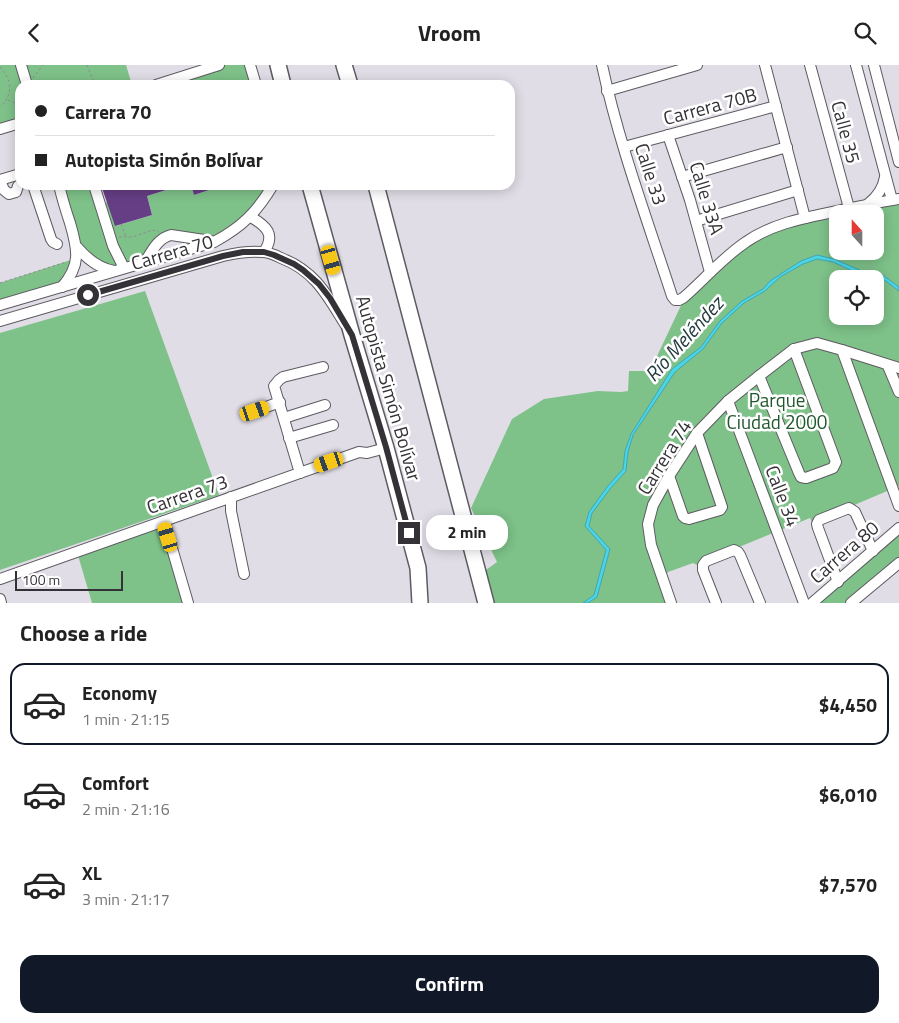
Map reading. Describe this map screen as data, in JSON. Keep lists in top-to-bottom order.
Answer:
{
  "streets": {
    "highway": ["Autopista Simón Bolívar"],
    "street": [
      "Carrera 70B",
      "Calle 35",
      "Calle 33",
      "Calle 33A",
      "Carrera 70",
      "Carrera 74",
      "Carrera 73",
      "Calle 34",
      "Carrera 80"
    ]
  },
  "crossings": [
    ["Carrera 70B", "Calle 33"],
    ["Carrera 70B", "Calle 33A"],
    ["Calle 33", "Calle 33A"],
    ["Carrera 70", "Autopista Simón Bolívar"],
    ["Autopista Simón Bolívar", "Carrera 73"],
    ["Carrera 74", "Calle 34"]
  ],
  "water": ["Río Meléndez"],
  "parks": ["Parque Ciudad 2000"],
  "scale_bar": "100 m",
  "north": "top",
  "page": {
    "header": "Vroom",
    "banner": ["Carrera 70", "Autopista Simón Bolívar"],
    "bubble": "2 min",
    "scale": "100 m",
    "heading": "Choose a ride",
    "list": [
      {
        "name": "Economy",
        "note": "1 min · 21:15",
        "value": "$4,450"
      },
      {
        "name": "Comfort",
        "note": "2 min · 21:16",
        "value": "$6,010"
      },
      {
        "name": "XL",
        "note": "3 min · 21:17",
        "value": "$7,570"
      }
    ],
    "buttons": "Confirm"
  }
}
